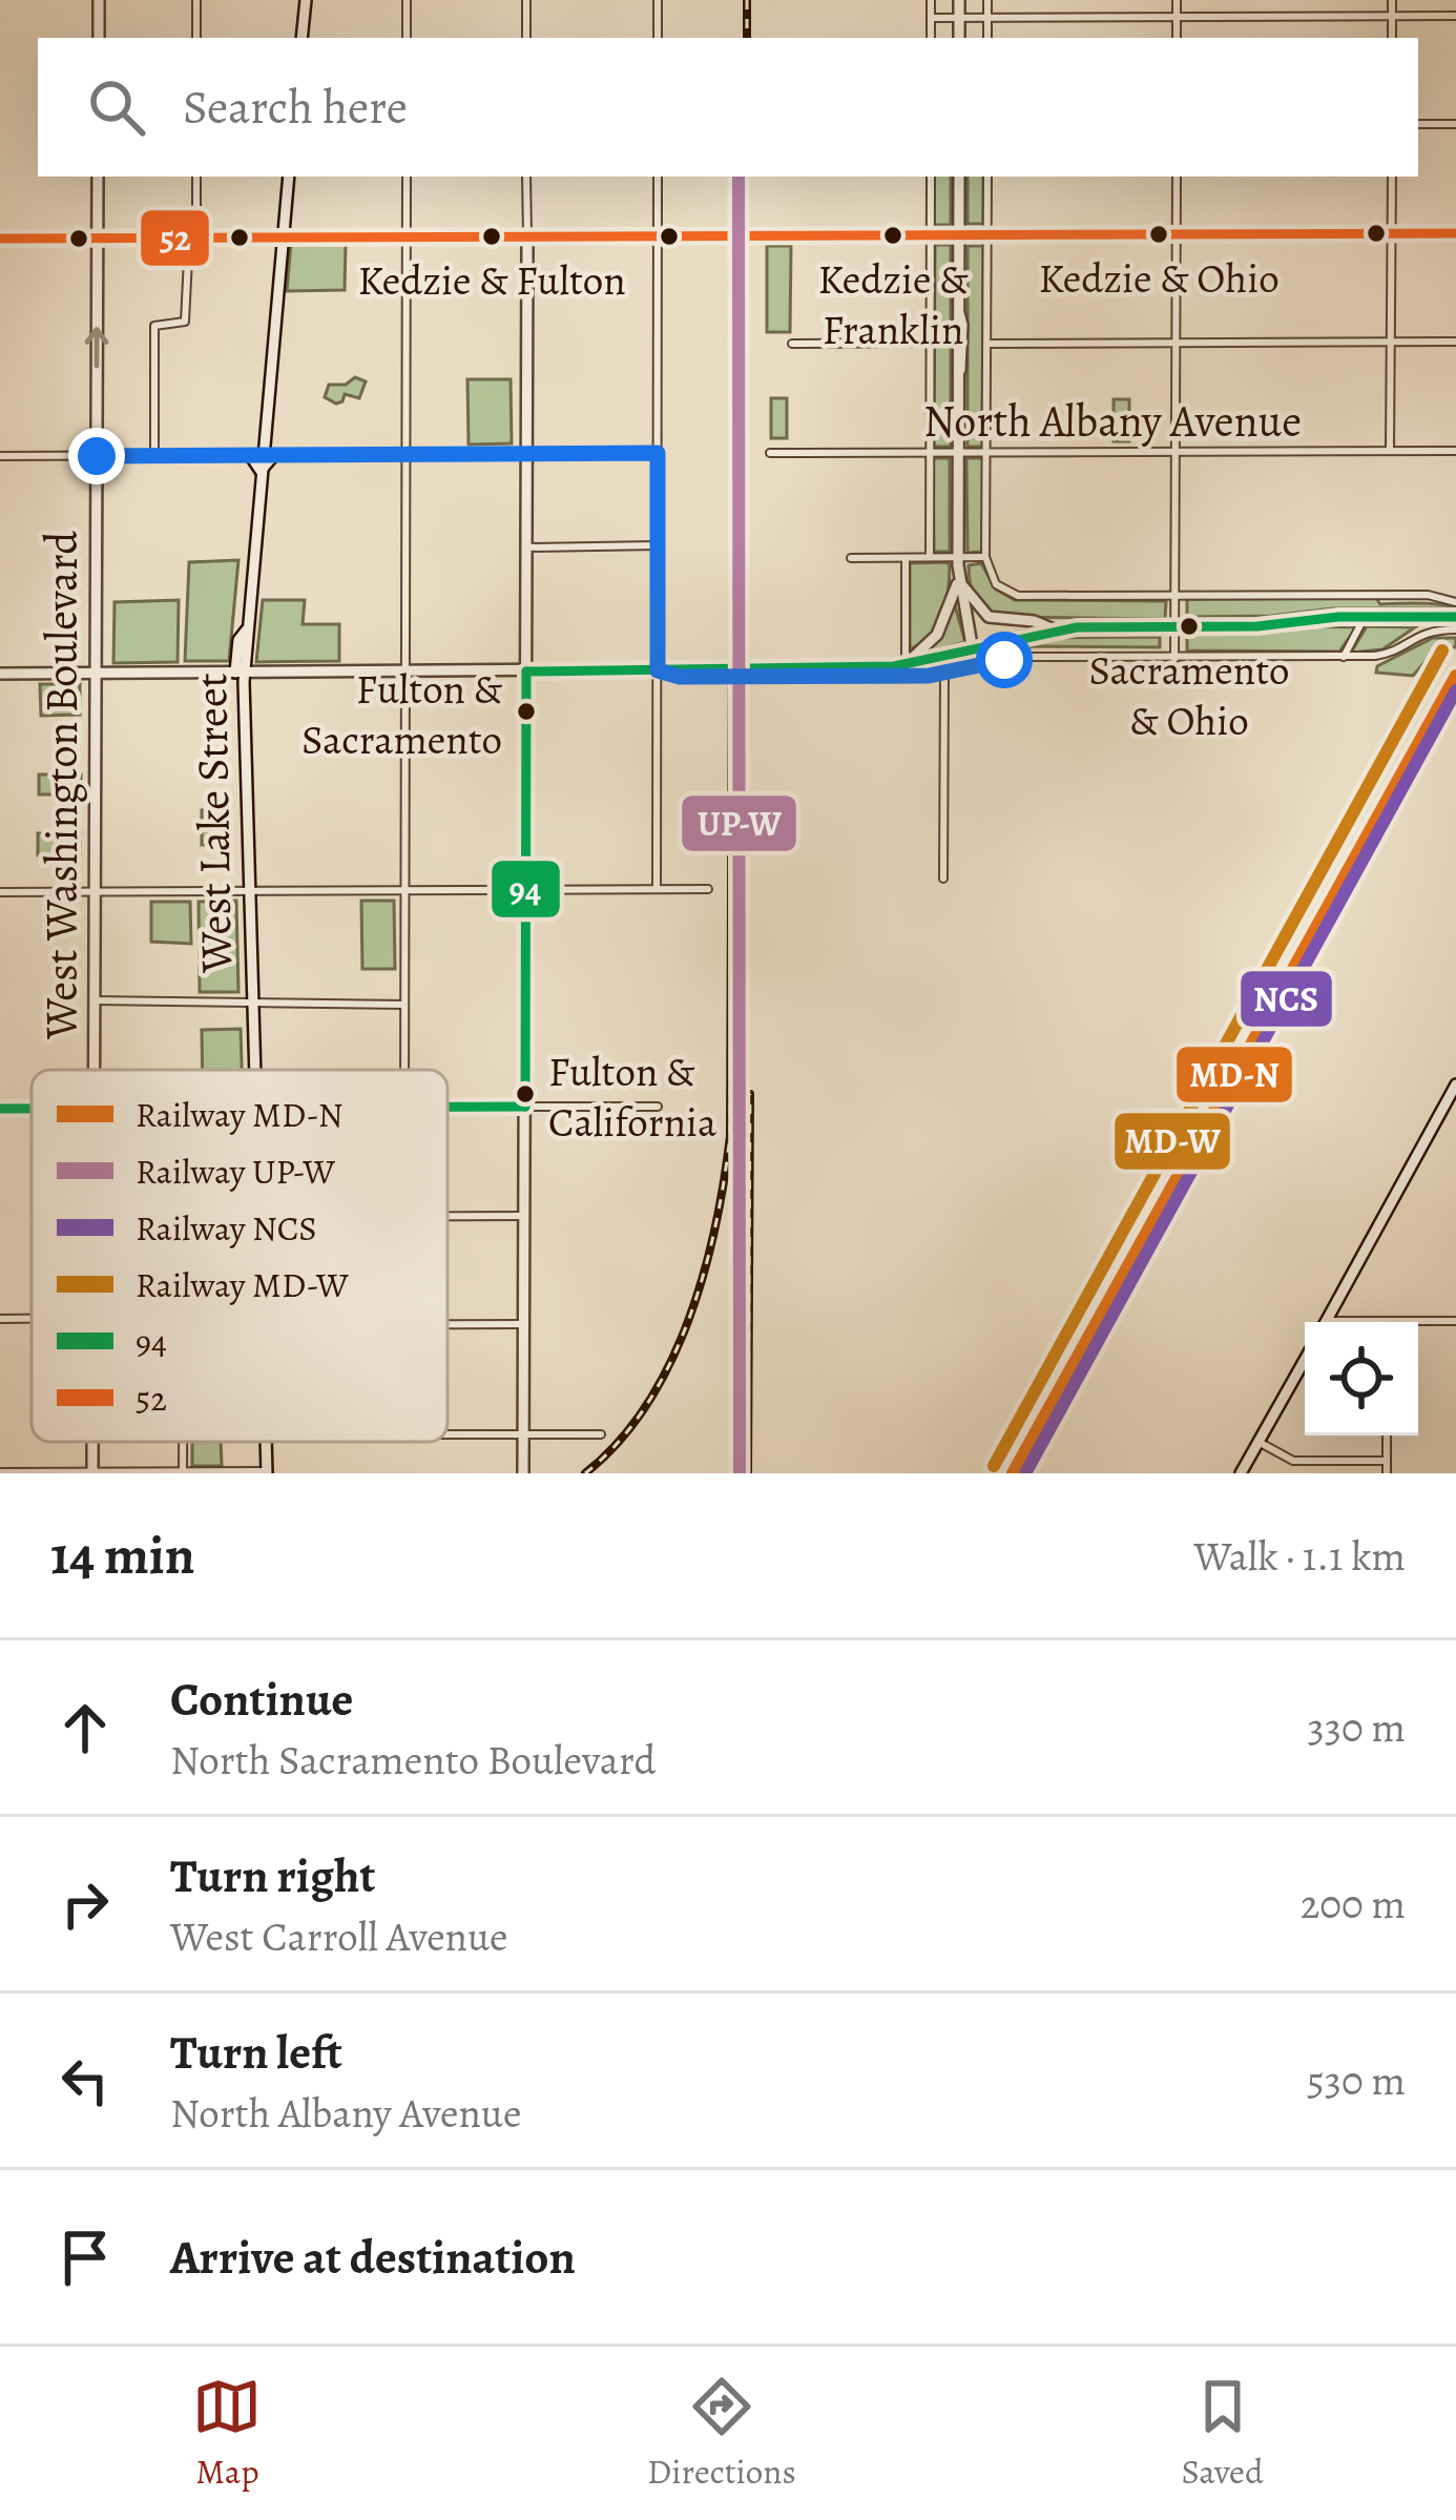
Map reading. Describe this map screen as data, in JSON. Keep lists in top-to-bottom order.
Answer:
{
  "streets": {
    "street": ["North Albany Avenue", "West Washington Boulevard", "West Lake Street"]
  },
  "places": [
    "Kedzie & Ohio",
    "Kedzie & Franklin",
    "Kedzie & Fulton",
    "Sacramento & Ohio",
    "Fulton & Sacramento",
    "Fulton & California"
  ],
  "lines": [
    "rail line UP-W",
    "transit line 52",
    "transit line 94",
    "rail line MD-W",
    "rail line MD-N",
    "rail line NCS"
  ],
  "legend": [
    "Railway MD-N",
    "Railway UP-W",
    "Railway NCS",
    "Railway MD-W",
    "94",
    "52"
  ],
  "page": {
    "search": "Search here",
    "heading": ["14 min", "Walk · 1.1 km"],
    "list": [
      ["Continue", "North Sacramento Boulevard", "330 m"],
      ["Turn right", "West Carroll Avenue", "200 m"],
      ["Turn left", "North Albany Avenue", "530 m"],
      "Arrive at destination"
    ],
    "nav": ["Map", "Directions", "Saved"]
  }
}
